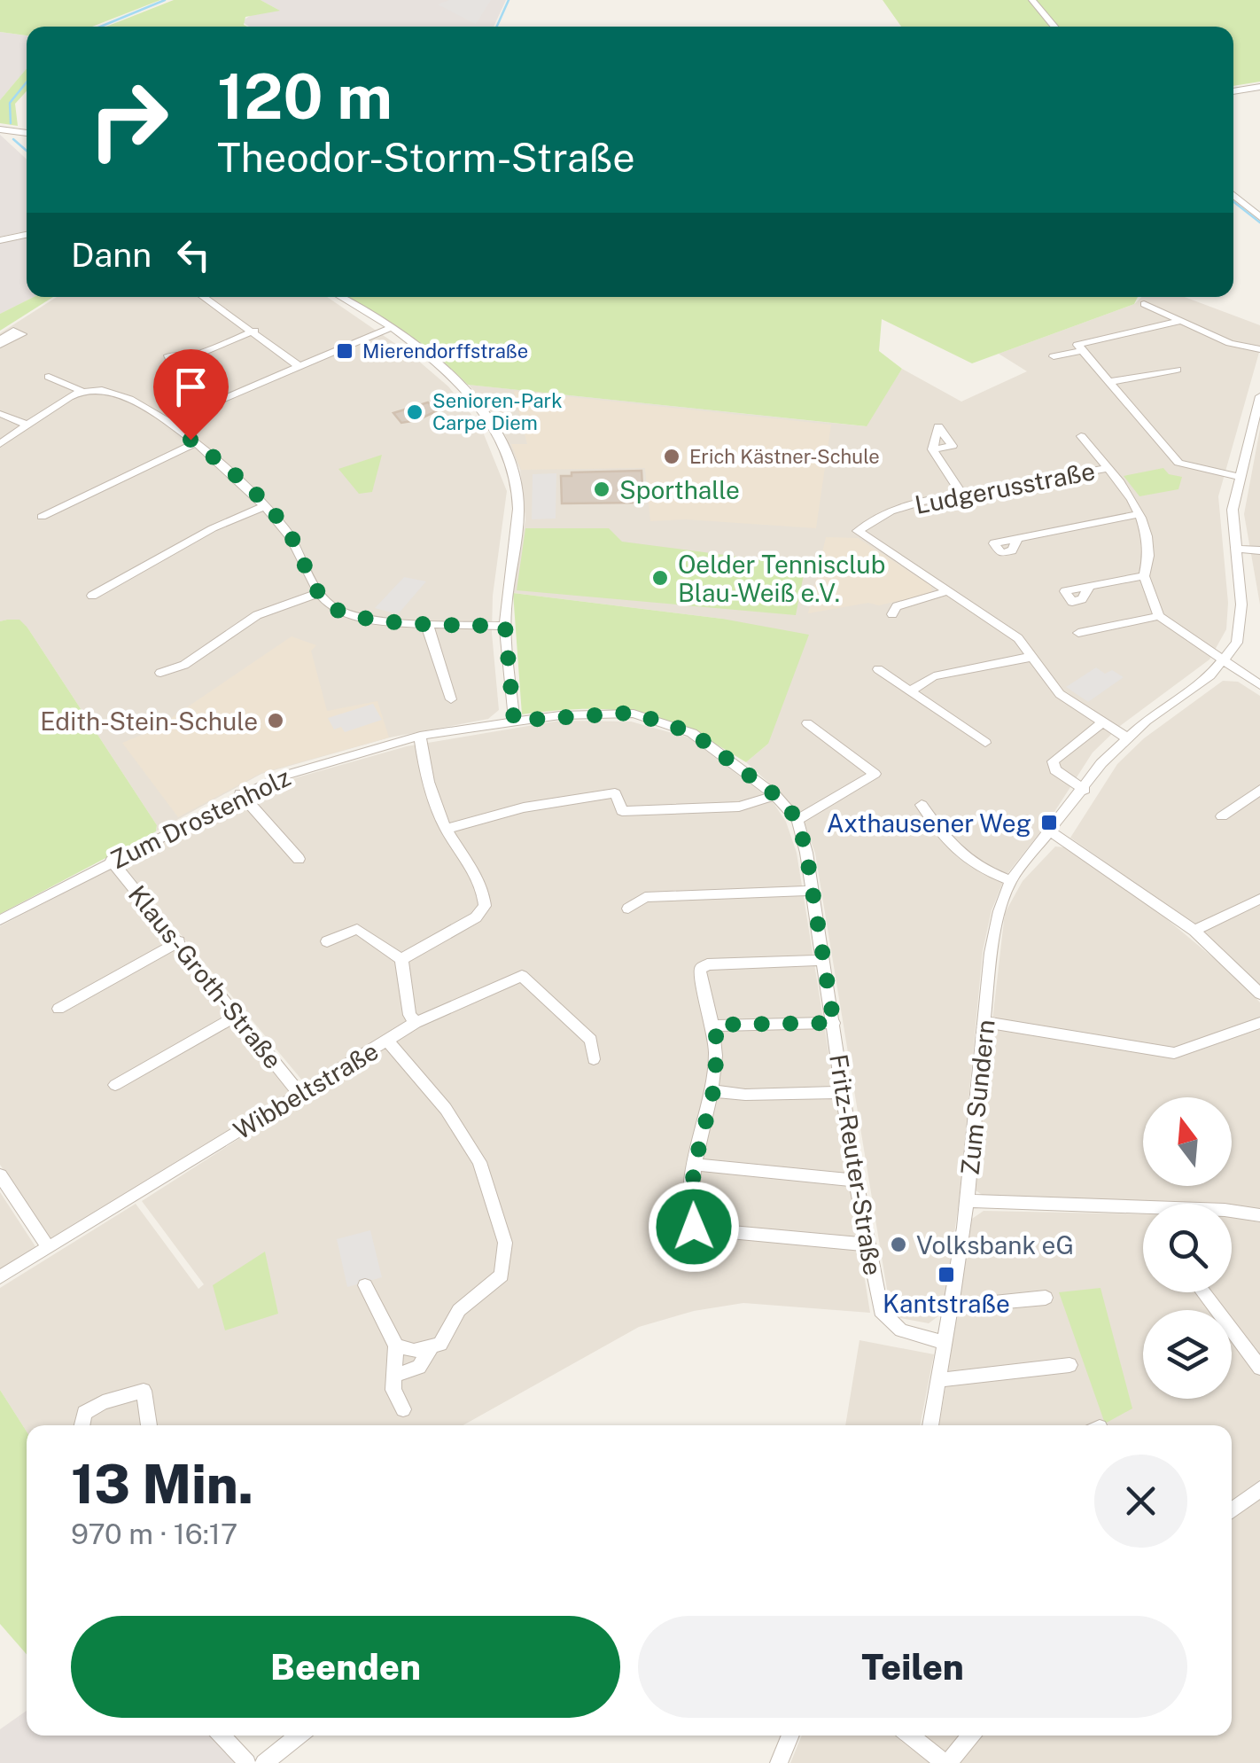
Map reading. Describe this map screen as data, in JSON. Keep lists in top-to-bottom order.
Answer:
{
  "streets": {
    "street": [
      "Ludgerusstraße",
      "Zum Drostenholz",
      "Klaus-Groth-Straße",
      "Wibbeltstraße",
      "Zum Sundern",
      "Fritz-Reuter-Straße"
    ]
  },
  "crossings": [
    ["Ludgerusstraße", "Zum Sundern"],
    ["Zum Drostenholz", "Klaus-Groth-Straße"],
    ["Klaus-Groth-Straße", "Wibbeltstraße"],
    ["Zum Sundern", "Fritz-Reuter-Straße"]
  ],
  "places": {
    "transit": ["Mierendorffstraße", "Axthausener Weg", "Kantstraße"],
    "other": [
      "Senioren-Park Carpe Diem",
      "Erich Kästner-Schule",
      "Sporthalle",
      "Oelder Tennisclub Blau-Weiß e.V.",
      "Edith-Stein-Schule",
      "Volksbank eG"
    ]
  },
  "north": "top",
  "page": {
    "turn": ["120 m", "Theodor-Storm-Straße"],
    "then": "Dann",
    "heading": ["13 Min.", "970 m · 16:17"],
    "buttons": ["Beenden", "Teilen"]
  }
}
